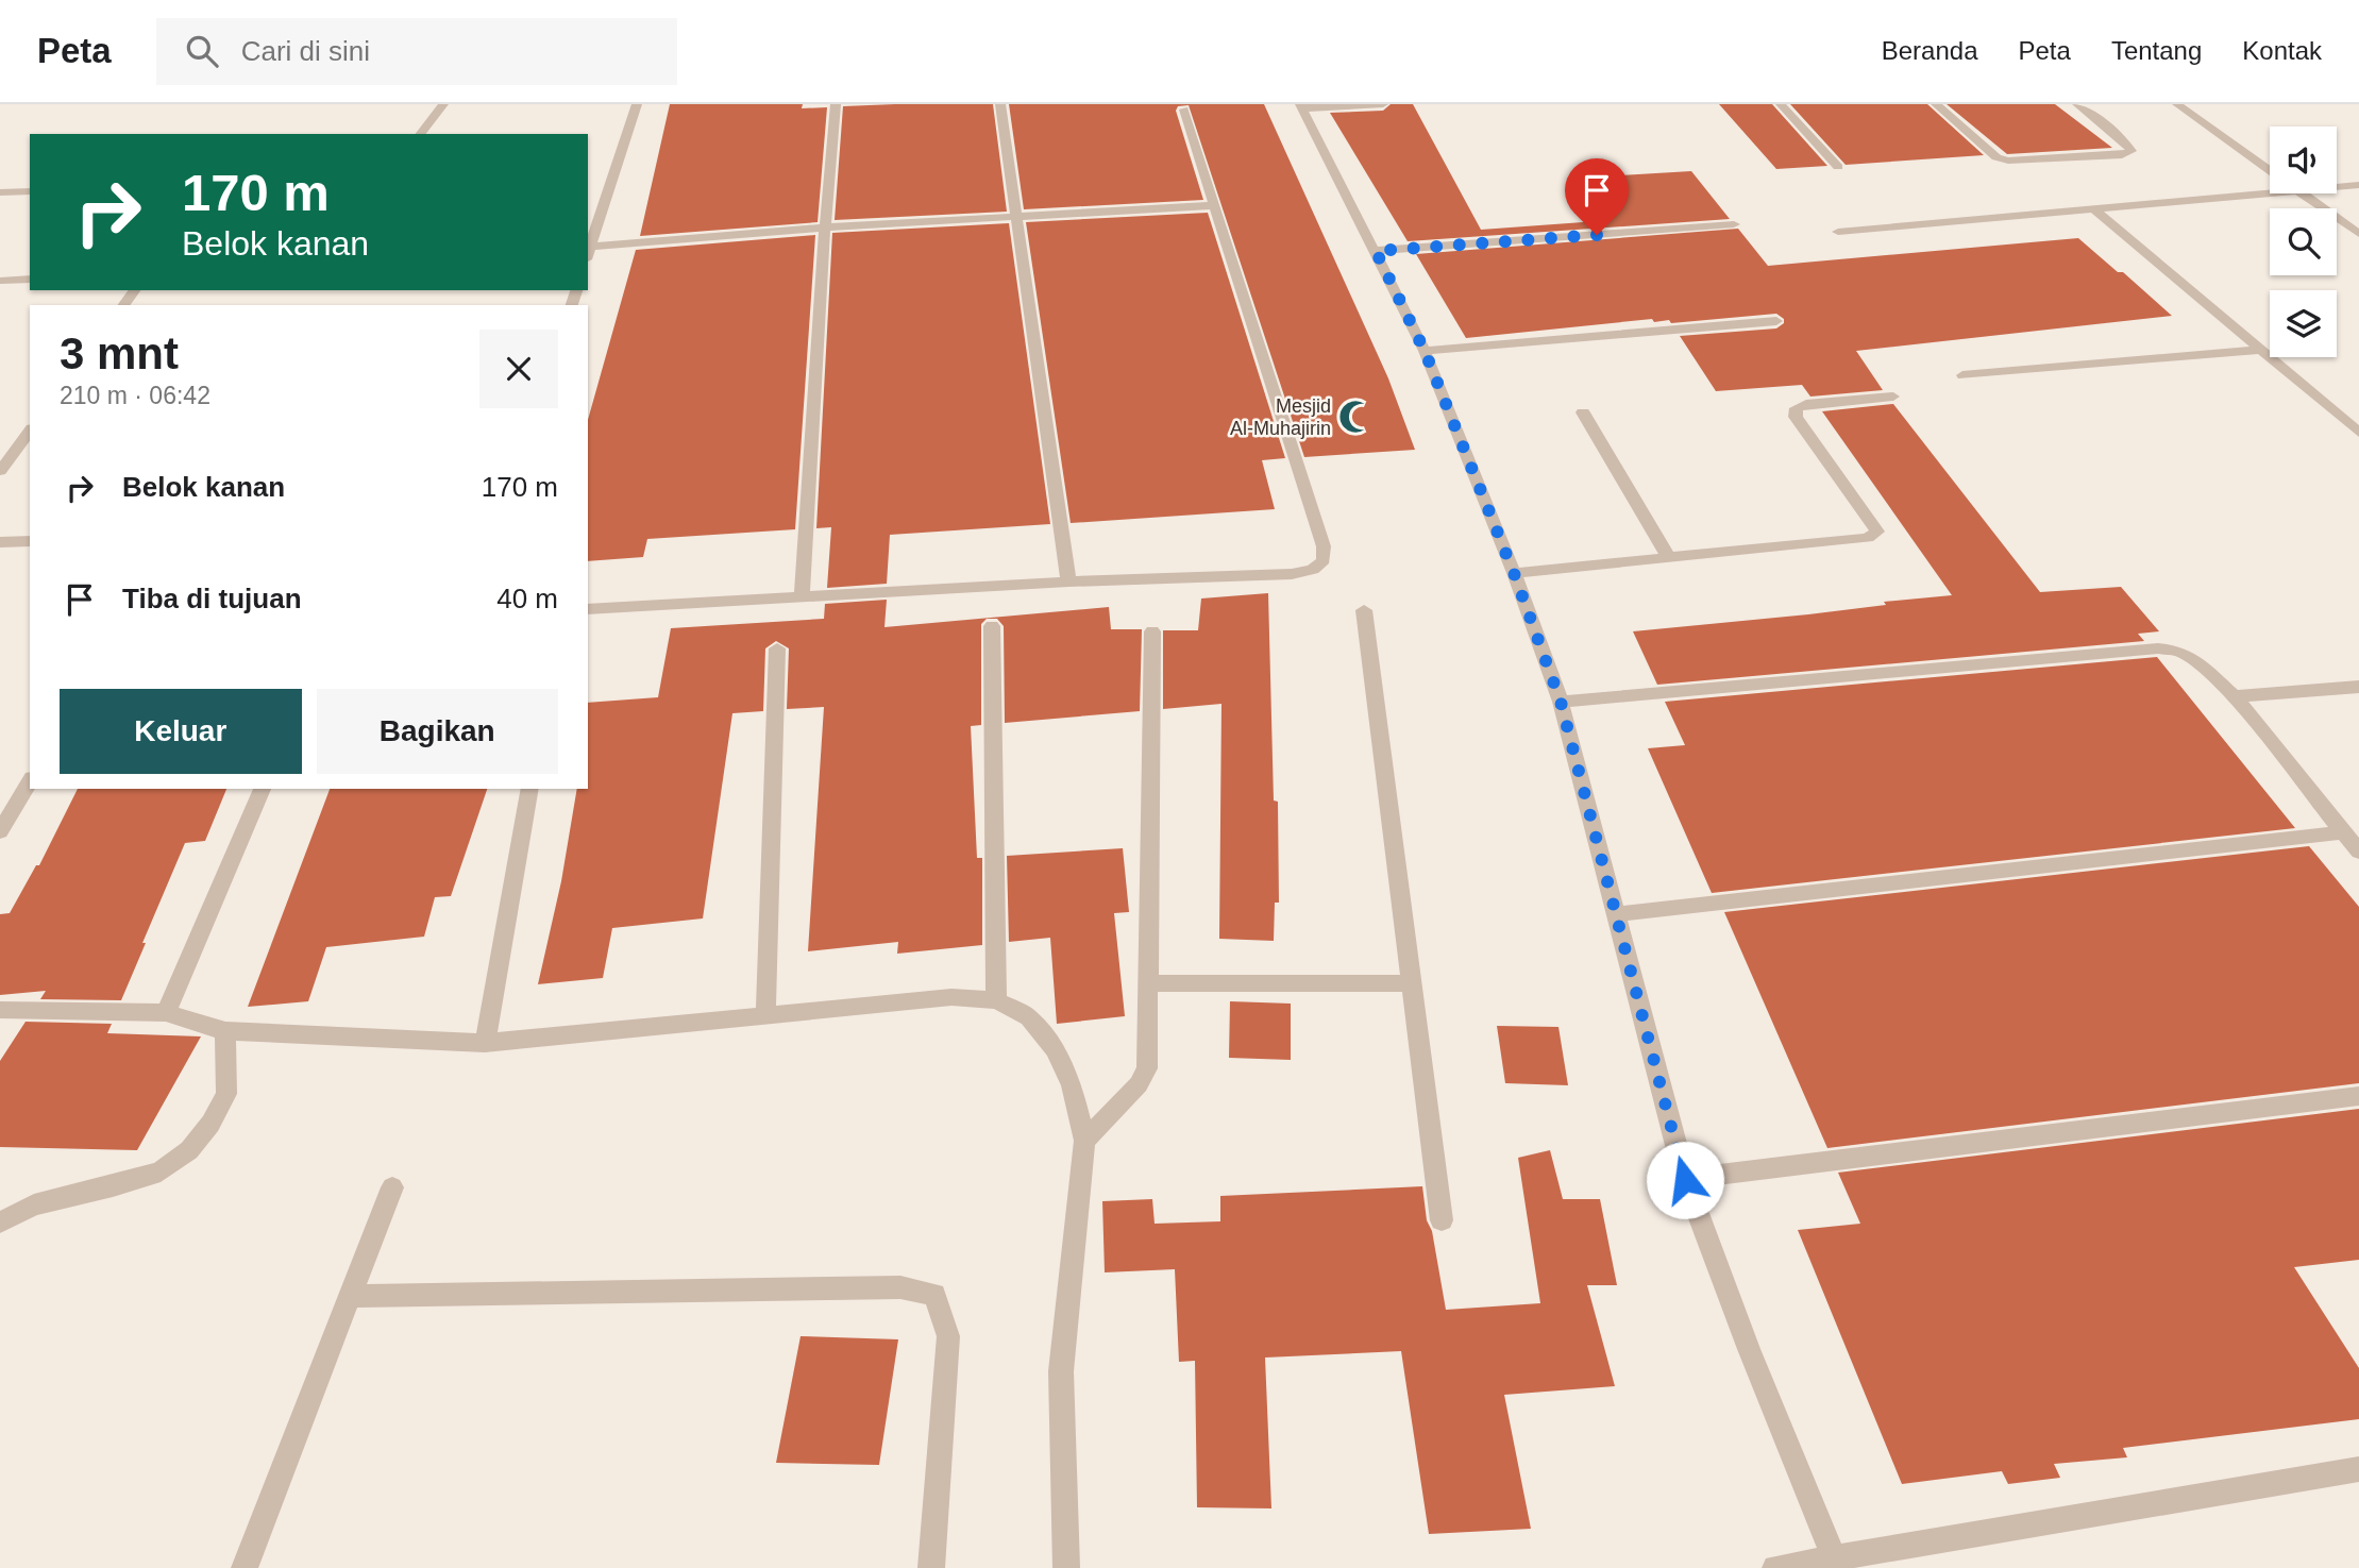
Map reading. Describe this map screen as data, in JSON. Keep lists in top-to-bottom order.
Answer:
{
  "places": {
    "mosque": ["Mesjid Al-Muhajirin"]
  },
  "page": {
    "header": "Peta",
    "search": "Cari di sini",
    "nav": [
      "Beranda",
      "Peta",
      "Tentang",
      "Kontak"
    ],
    "turn": ["170 m", "Belok kanan"],
    "heading": ["3 mnt", "210 m · 06:42"],
    "list": [
      {
        "name": "Belok kanan",
        "value": "170 m"
      },
      {
        "name": "Tiba di tujuan",
        "value": "40 m"
      }
    ],
    "buttons": ["Keluar", "Bagikan"]
  }
}
